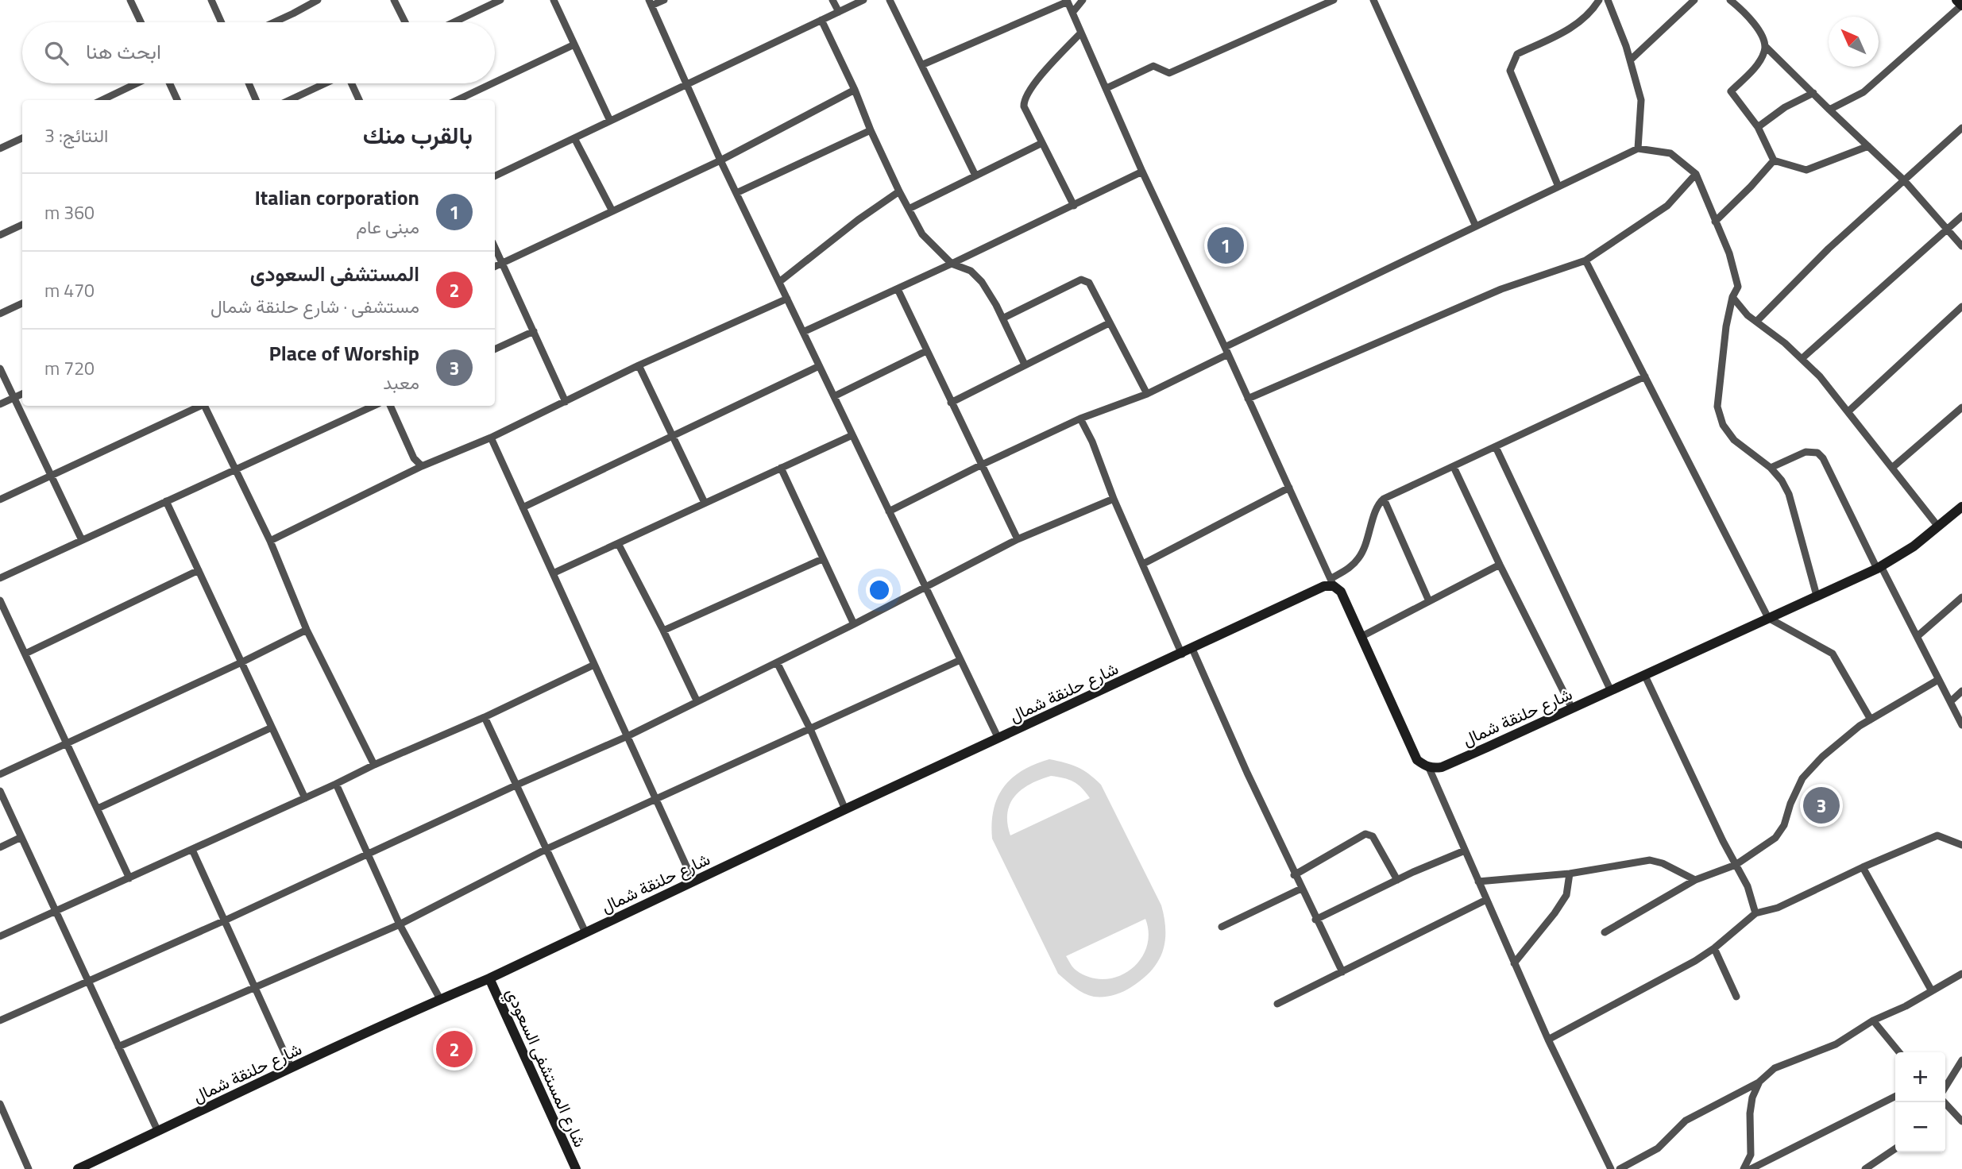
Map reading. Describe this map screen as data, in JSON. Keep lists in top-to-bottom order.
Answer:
{
  "streets": {
    "street": ["شارع حلنقة شمال", "شارع المستشفى السعودي"]
  },
  "crossings": [
    ["شارع حلنقة شمال", "شارع المستشفى السعودي"]
  ],
  "north": "top left",
  "page": {
    "search": "ابحث هنا",
    "heading": ["بالقرب منك", "النتائج: 3"],
    "list": [
      {
        "mark": "1",
        "name": "Italian corporation",
        "note": "مبنى عام",
        "value": "360 m"
      },
      {
        "mark": "2",
        "name": "المستشفى السعودى",
        "note": "مستشفى · شارع حلنقة شمال",
        "value": "470 m"
      },
      {
        "mark": "3",
        "name": "Place of Worship",
        "note": "معبد",
        "value": "720 m"
      }
    ],
    "pins": ["1", "3", "2"],
    "map_buttons": ["+", "−"]
  }
}
